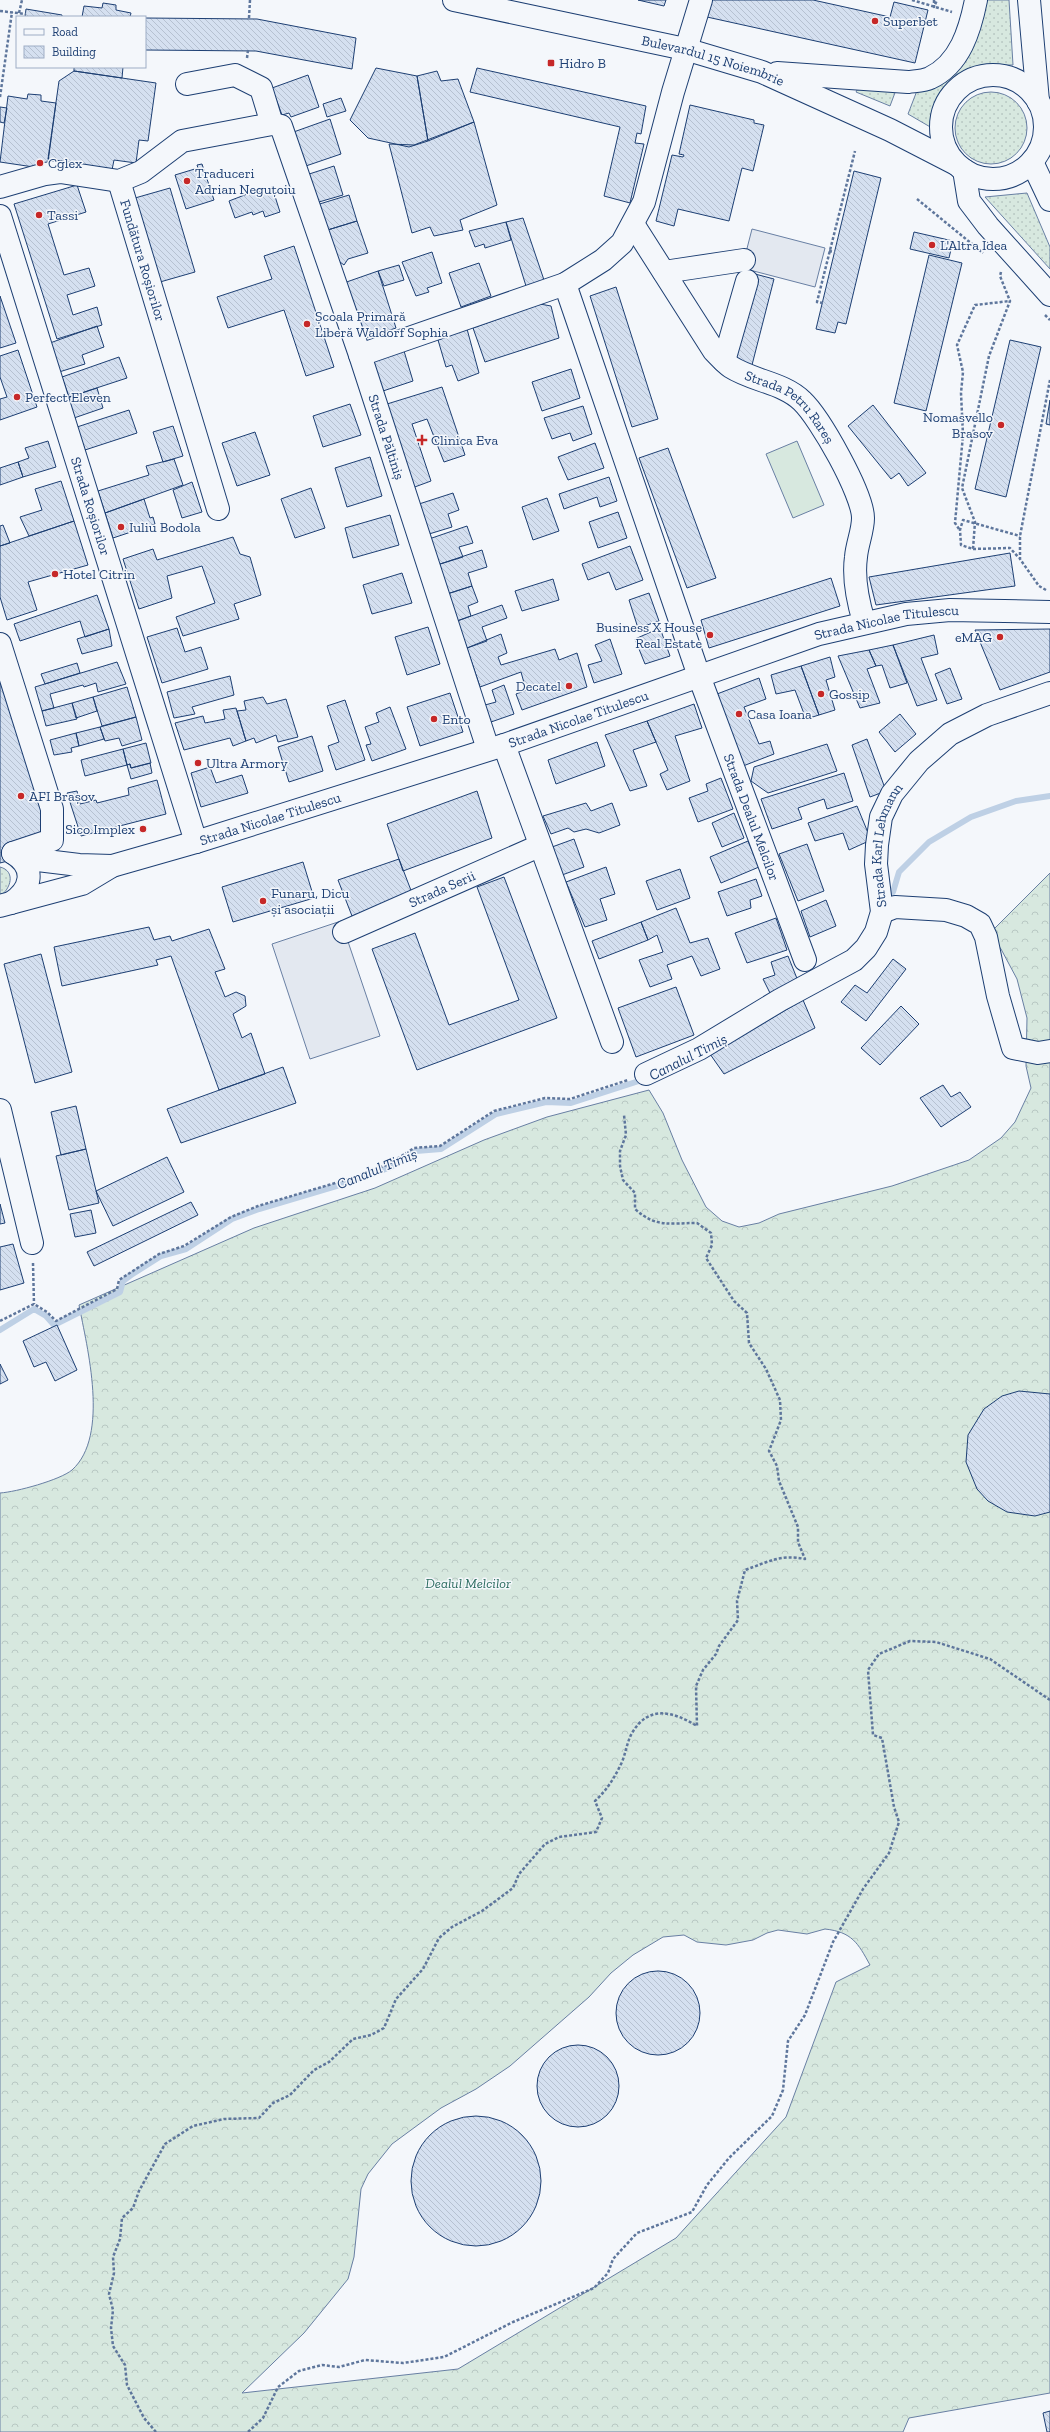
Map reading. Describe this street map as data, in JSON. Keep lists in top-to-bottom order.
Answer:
{
  "streets": {
    "street": [
      "Bulevardul 15 Noiembrie",
      "Fundătura Roșiorilor",
      "Strada Petru Rareș",
      "Strada Păltiniș",
      "Strada Roșiorilor",
      "Strada Nicolae Titulescu",
      "Strada Dealul Melcilor",
      "Strada Karl Lehmann",
      "Strada Serii"
    ]
  },
  "crossings": [
    ["Fundătura Roșiorilor", "Strada Păltiniș"],
    ["Strada Petru Rareș", "Strada Nicolae Titulescu"],
    ["Strada Păltiniș", "Strada Nicolae Titulescu"],
    ["Strada Roșiorilor", "Strada Nicolae Titulescu"],
    ["Strada Nicolae Titulescu", "Strada Dealul Melcilor"]
  ],
  "water": ["Canalul Timiș"],
  "parks": ["Dealul Melcilor"],
  "places": {
    "other": [
      "Superbet",
      "Cglex",
      "Traduceri Adrian Neguțoiu",
      "Tassi",
      "L'Altra Idea",
      "Școala Primară Liberă Waldorf Sophia",
      "Perfect Eleven",
      "Nomasvello Brasov",
      "Iuliu Bodola",
      "Hotel Citrin",
      "Business X House Real Estate",
      "eMAG",
      "Decatel",
      "Gossip",
      "Casa Ioana",
      "Ento",
      "Ultra Armory",
      "AFI Brașov",
      "Sico Implex",
      "Funaru, Dicu și asociații"
    ],
    "transit": ["Hidro B"],
    "health": ["Clinica Eva"]
  },
  "legend": ["Road", "Building"]
}
